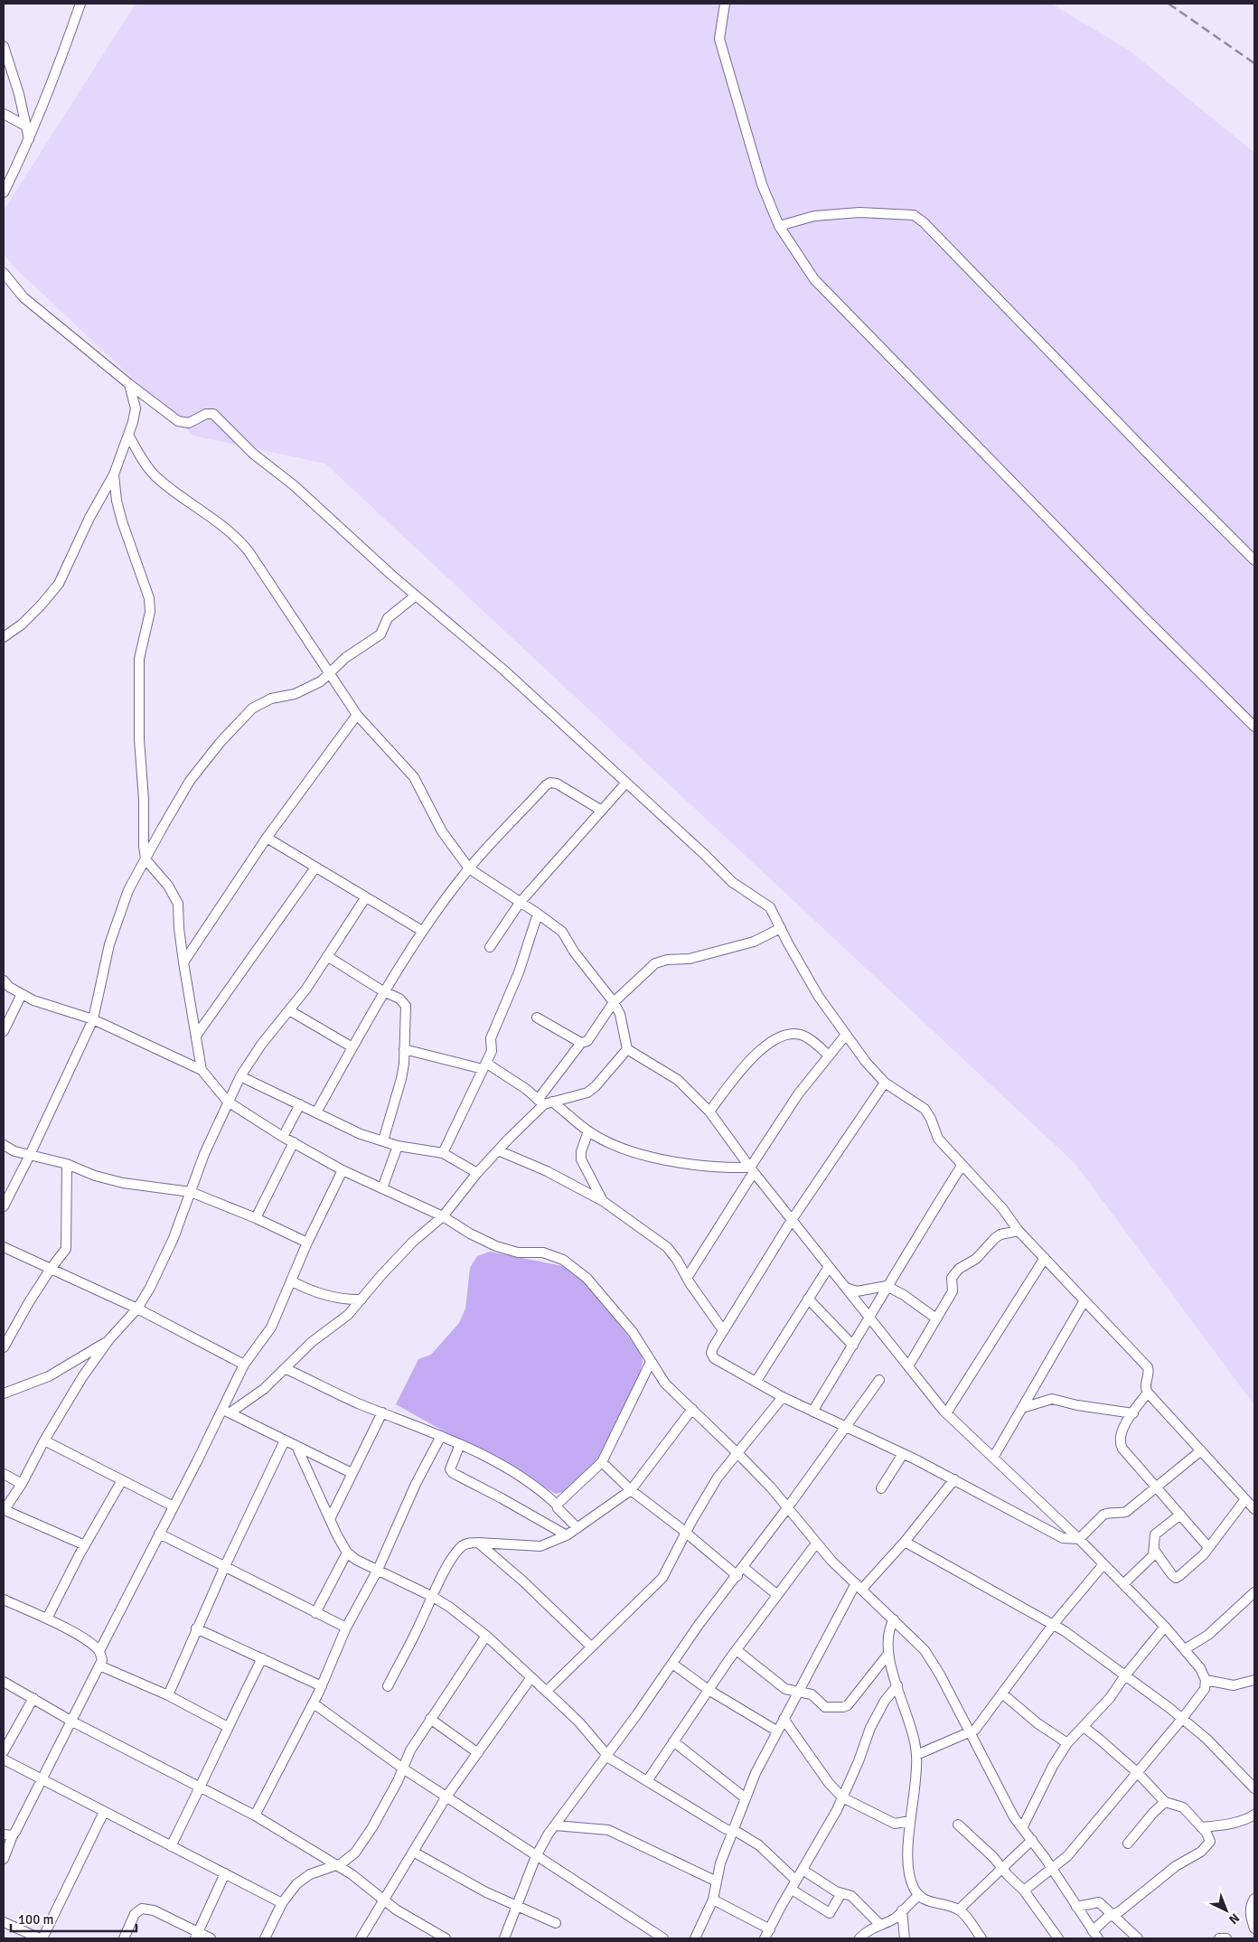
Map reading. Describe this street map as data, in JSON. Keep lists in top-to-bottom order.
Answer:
{
  "scale_bar": "100 m",
  "north": "bottom right"
}
